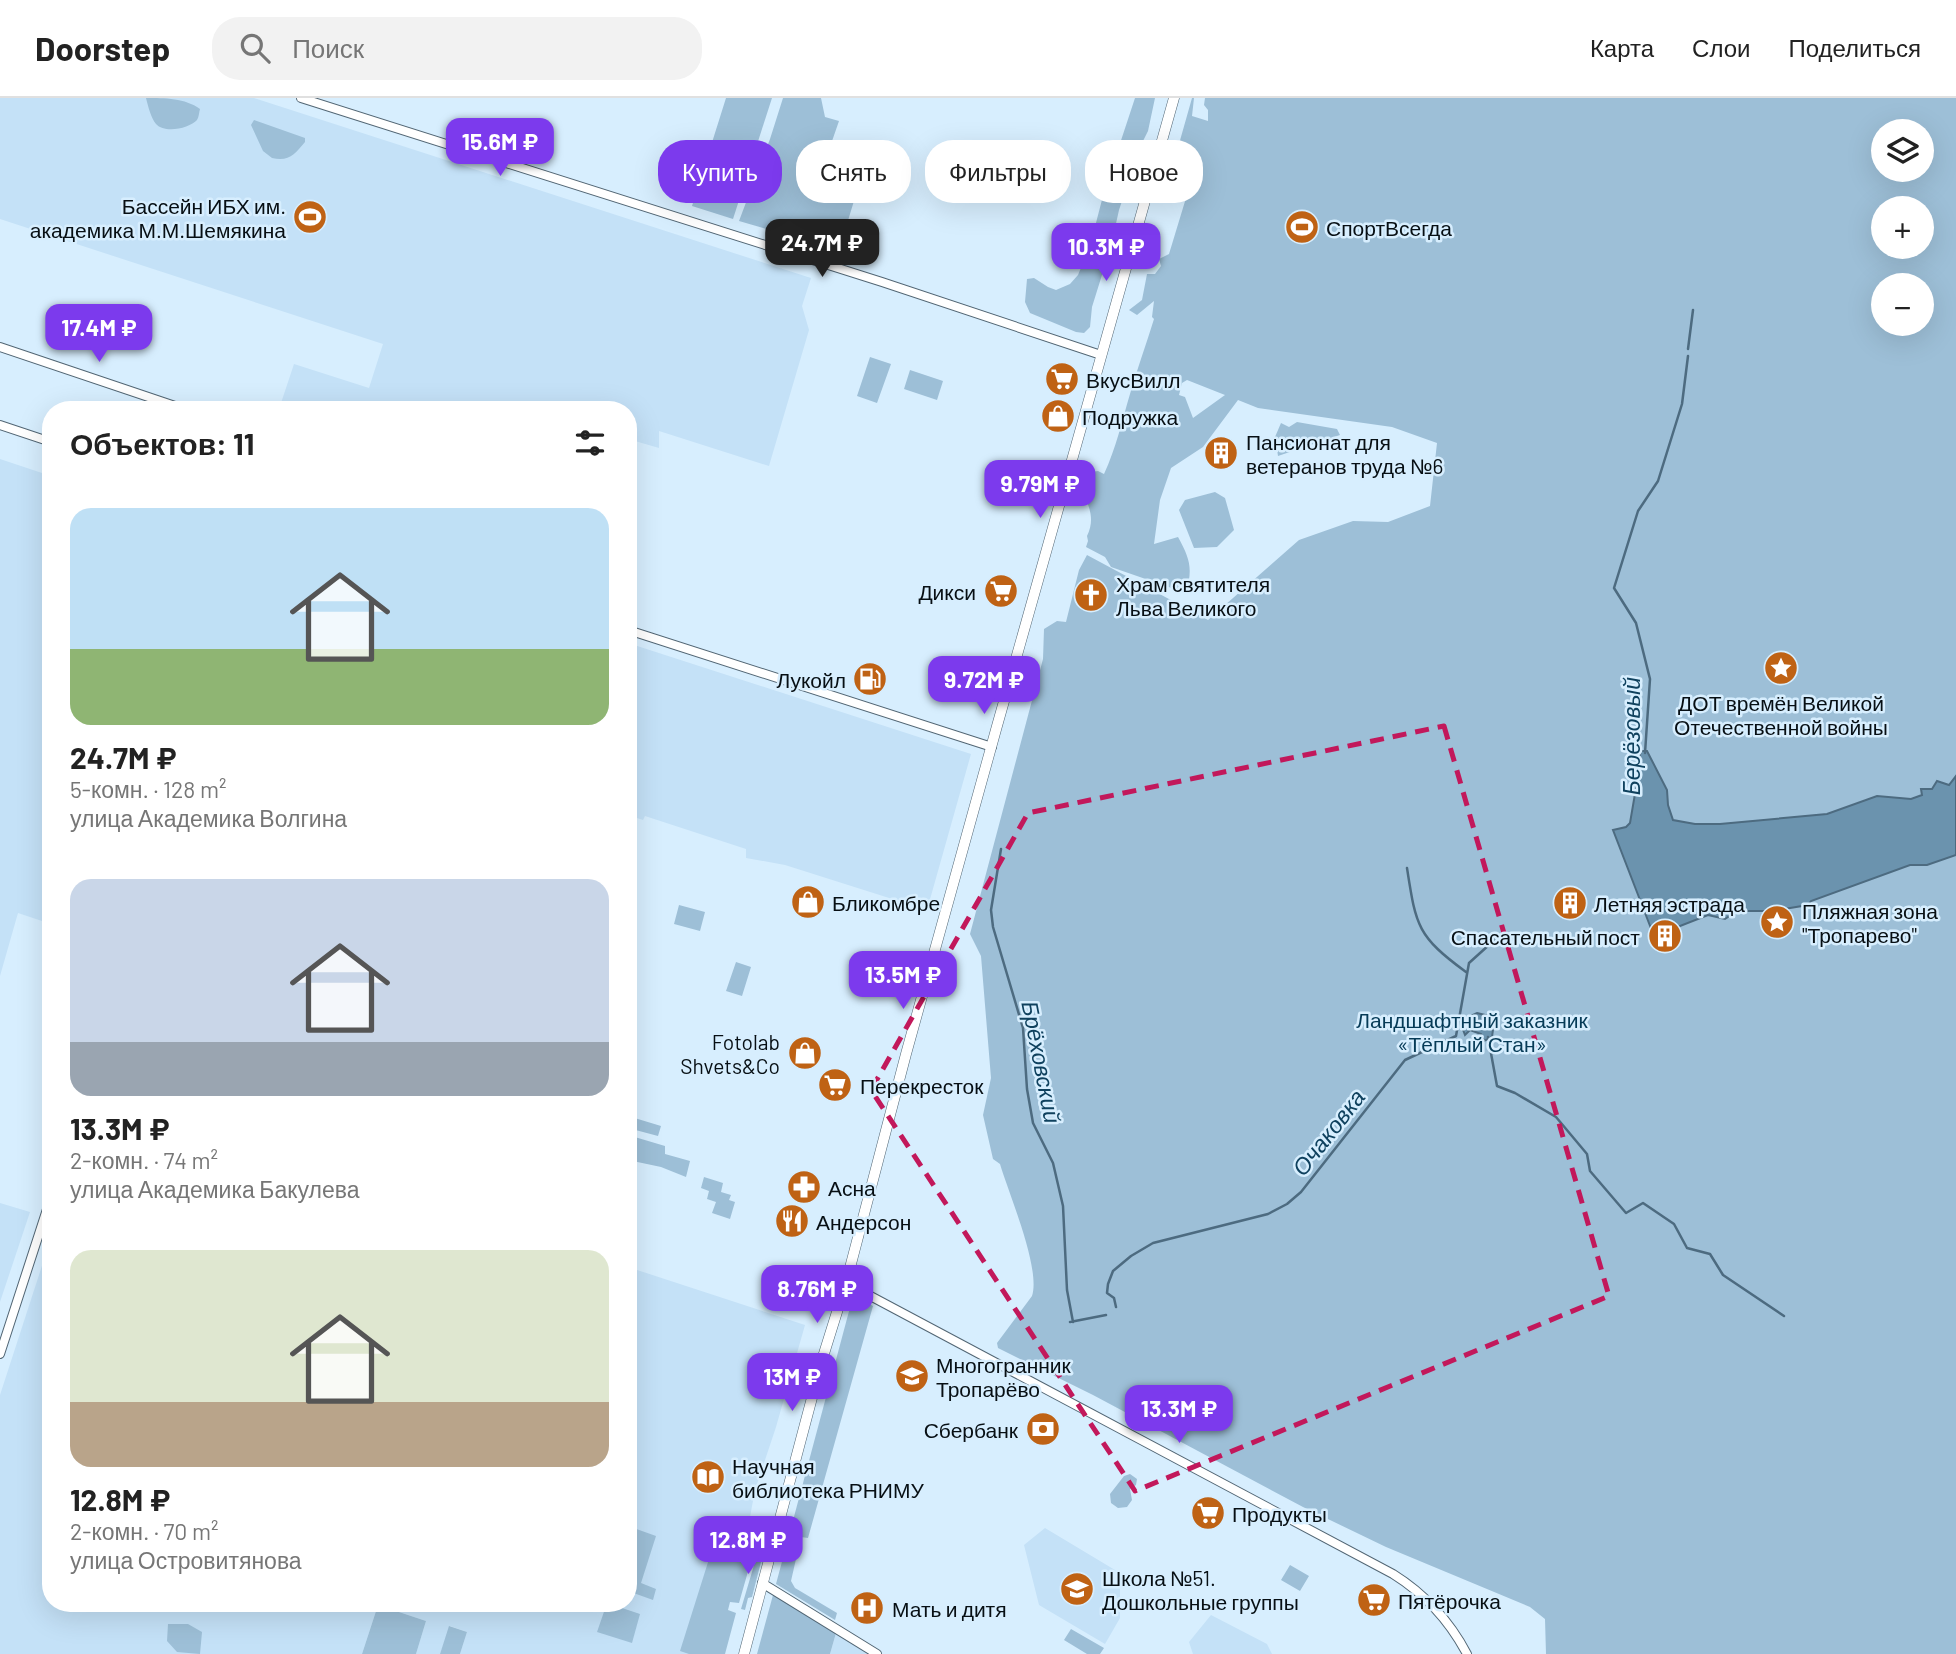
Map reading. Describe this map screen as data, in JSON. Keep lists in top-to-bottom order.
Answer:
{
  "water": ["Берёзовый", "Брёховский", "Очаковка"],
  "parks": ["Ландшафтный заказник «Тёплый Стан»"],
  "places": {
    "sports": ["Бассейн ИБХ им. академика М.М.Шемякина", "СпортВсегда"],
    "supermarket": [
      "ВкусВилл",
      "Дикси",
      "Перекресток",
      "Продукты",
      "Пятёрочка"
    ],
    "shop": ["Подружка", "Бликомбре", "Fotolab Shvets&Co"],
    "building": ["Пансионат для ветеранов труда №6", "Летняя эстрада", "Спасательный пост"],
    "church": ["Храм святителя Льва Великого"],
    "place": ["ДОТ времён Великой Отечественной войны", "Пляжная зона \"Тропарево\""],
    "fuel station": ["Лукойл"],
    "pharmacy": ["Асна"],
    "restaurant": ["Андерсон"],
    "school or university": ["Многогранник Тропарёво", "Школа №51. Дошкольные группы"],
    "bank": ["Сбербанк"],
    "library": ["Научная библиотека РНИМУ"],
    "hospital": ["Мать и дитя"]
  },
  "page": {
    "header": "Doorstep",
    "search": "Поиск",
    "nav": ["Карта", "Слои", "Поделиться"],
    "price": [
      "15.6M ₽",
      "24.7M ₽",
      "10.3M ₽",
      "17.4M ₽",
      "9.79M ₽",
      "9.72M ₽",
      "13.5M ₽",
      "8.76M ₽",
      "13M ₽",
      "13.3M ₽",
      "12.8M ₽"
    ],
    "map_buttons": ["+", "−"],
    "chip": [
      "Купить",
      "Снять",
      "Фильтры",
      "Новое"
    ],
    "heading": "Объектов: 11",
    "list": [
      {
        "name": "24.7M ₽",
        "note": "5-комн. · 128 m² · улица Академика Волгина"
      },
      {
        "name": "13.3M ₽",
        "note": "2-комн. · 74 m² · улица Академика Бакулева"
      },
      {
        "name": "12.8M ₽",
        "note": "2-комн. · 70 m² · улица Островитянова"
      }
    ]
  }
}
